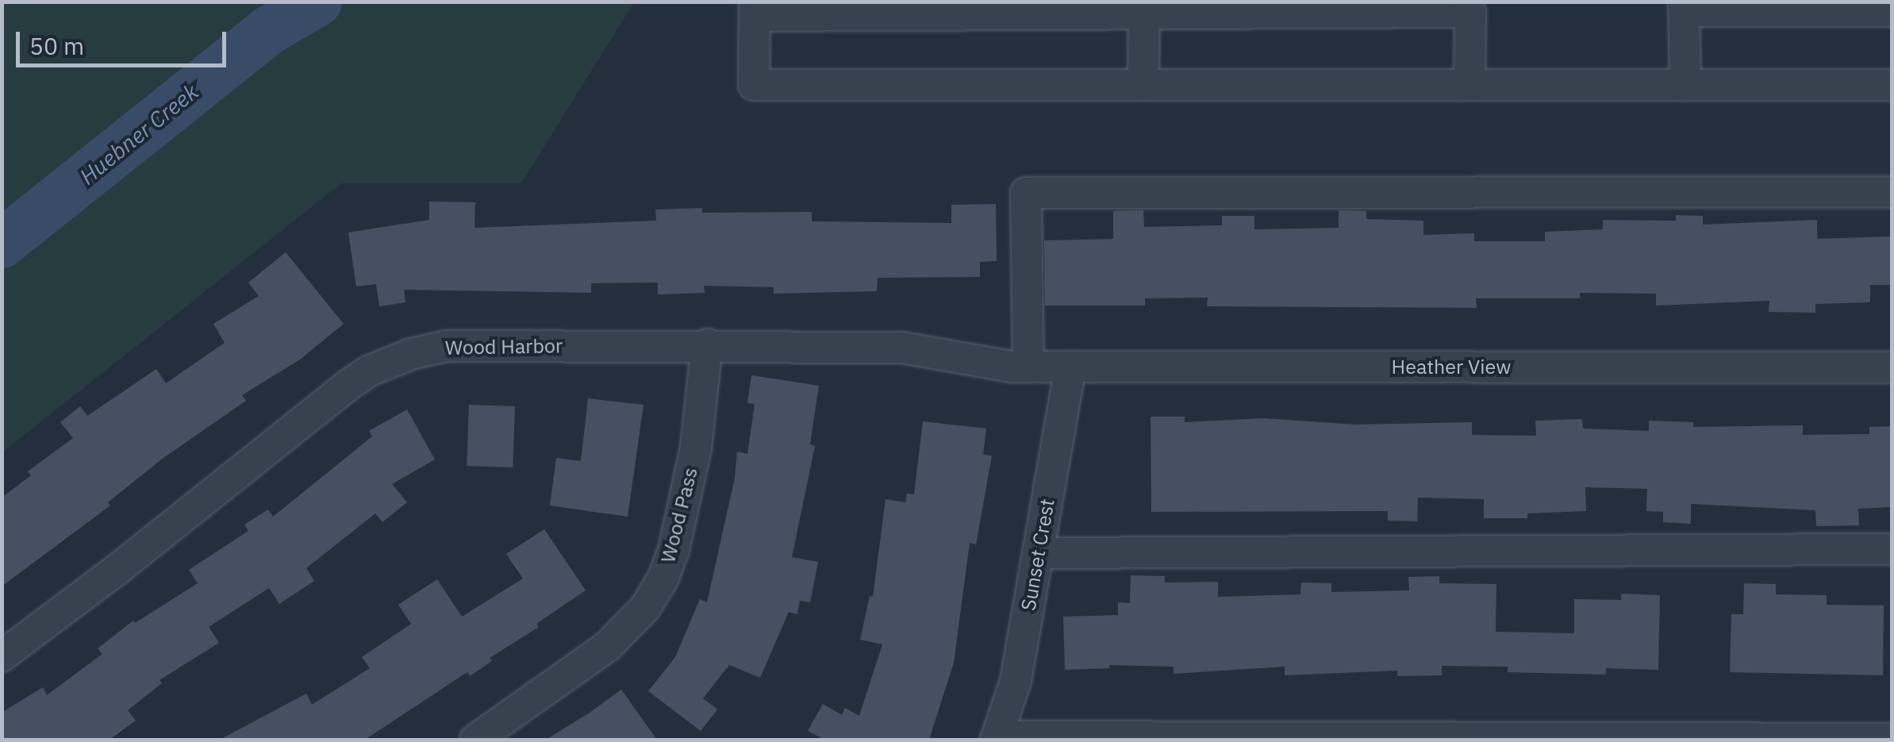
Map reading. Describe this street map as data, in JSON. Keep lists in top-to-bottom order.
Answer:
{
  "streets": {
    "street": [
      "Wood Harbor",
      "Heather View",
      "Wood Pass",
      "Sunset Crest"
    ]
  },
  "crossings": [
    ["Wood Harbor", "Heather View"],
    ["Wood Harbor", "Wood Pass"],
    ["Heather View", "Sunset Crest"]
  ],
  "water": ["Huebner Creek"],
  "scale_bar": "50 m"
}
